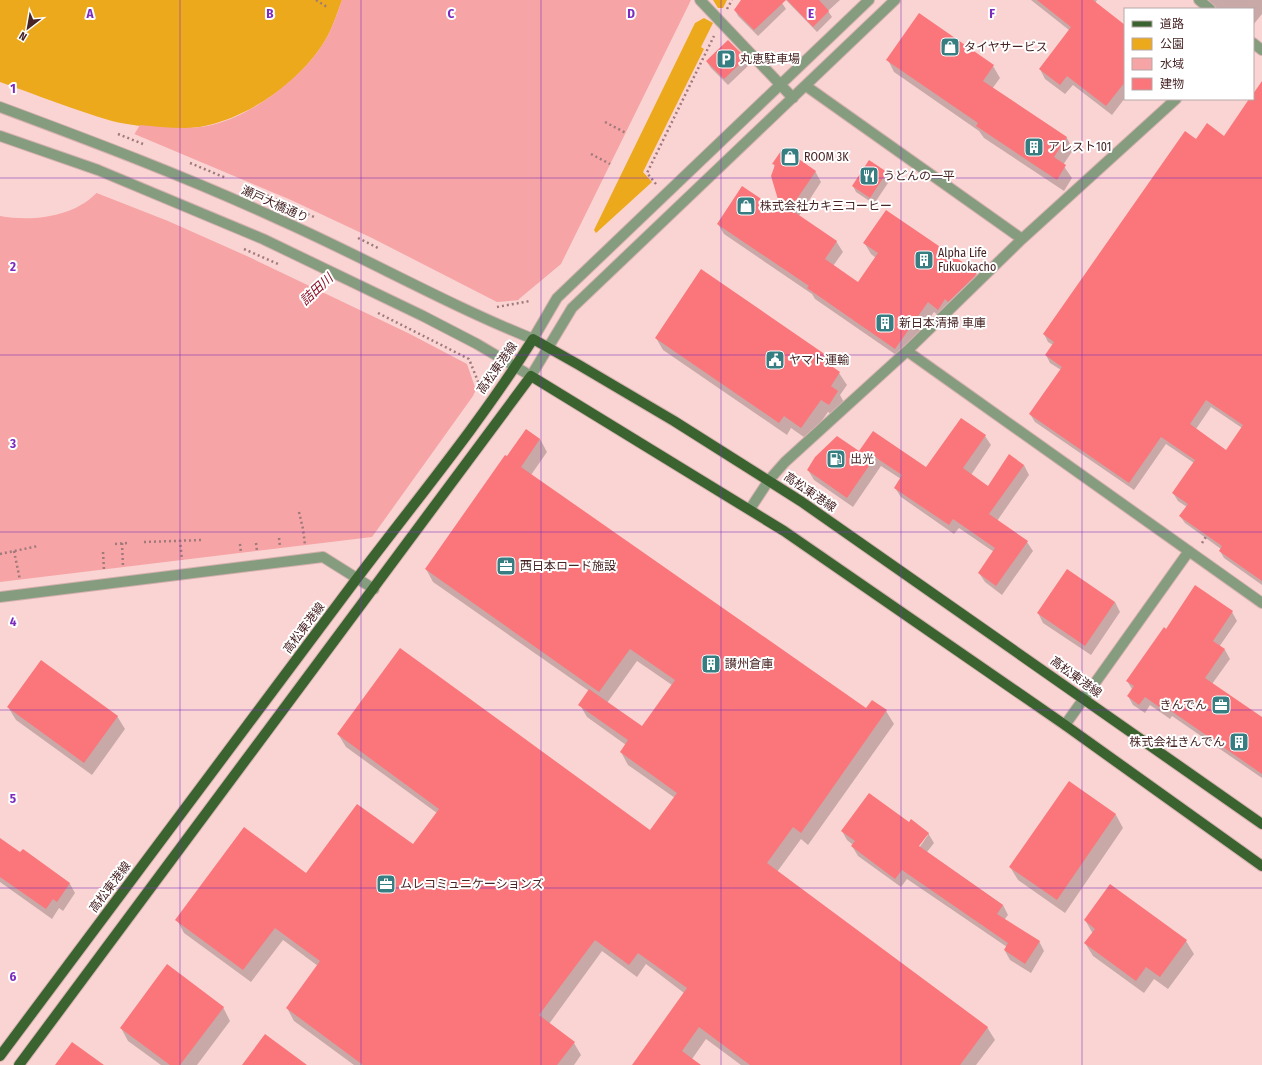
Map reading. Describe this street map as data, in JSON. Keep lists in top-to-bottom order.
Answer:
{
  "streets": {
    "main road": ["高松東港線"],
    "street": ["瀬戸大橋通り"]
  },
  "crossings": [
    ["瀬戸大橋通り", "高松東港線"]
  ],
  "water": ["詰田川"],
  "places": {
    "shop": ["タイヤサービス", "ROOM 3K", "株式会社カキ三コーヒー"],
    "parking": ["丸恵駐車場"],
    "building": [
      "アレスト101",
      "Alpha Life Fukuokacho",
      "新日本清掃 車庫",
      "讃州倉庫",
      "株式会社きんでん"
    ],
    "restaurant": ["うどんの一平"],
    "public building": ["ヤマト運輸"],
    "fuel station": ["出光"],
    "office": ["西日本ロード施設", "きんでん", "ムレコミュニケーションズ"]
  },
  "legend": [
    "道路",
    "公園",
    "水域",
    "建物"
  ],
  "north": "bottom left",
  "grid": {
    "columns": [
      "A",
      "B",
      "C",
      "D",
      "E",
      "F"
    ],
    "rows": [
      "1",
      "2",
      "3",
      "4",
      "5",
      "6"
    ]
  }
}
